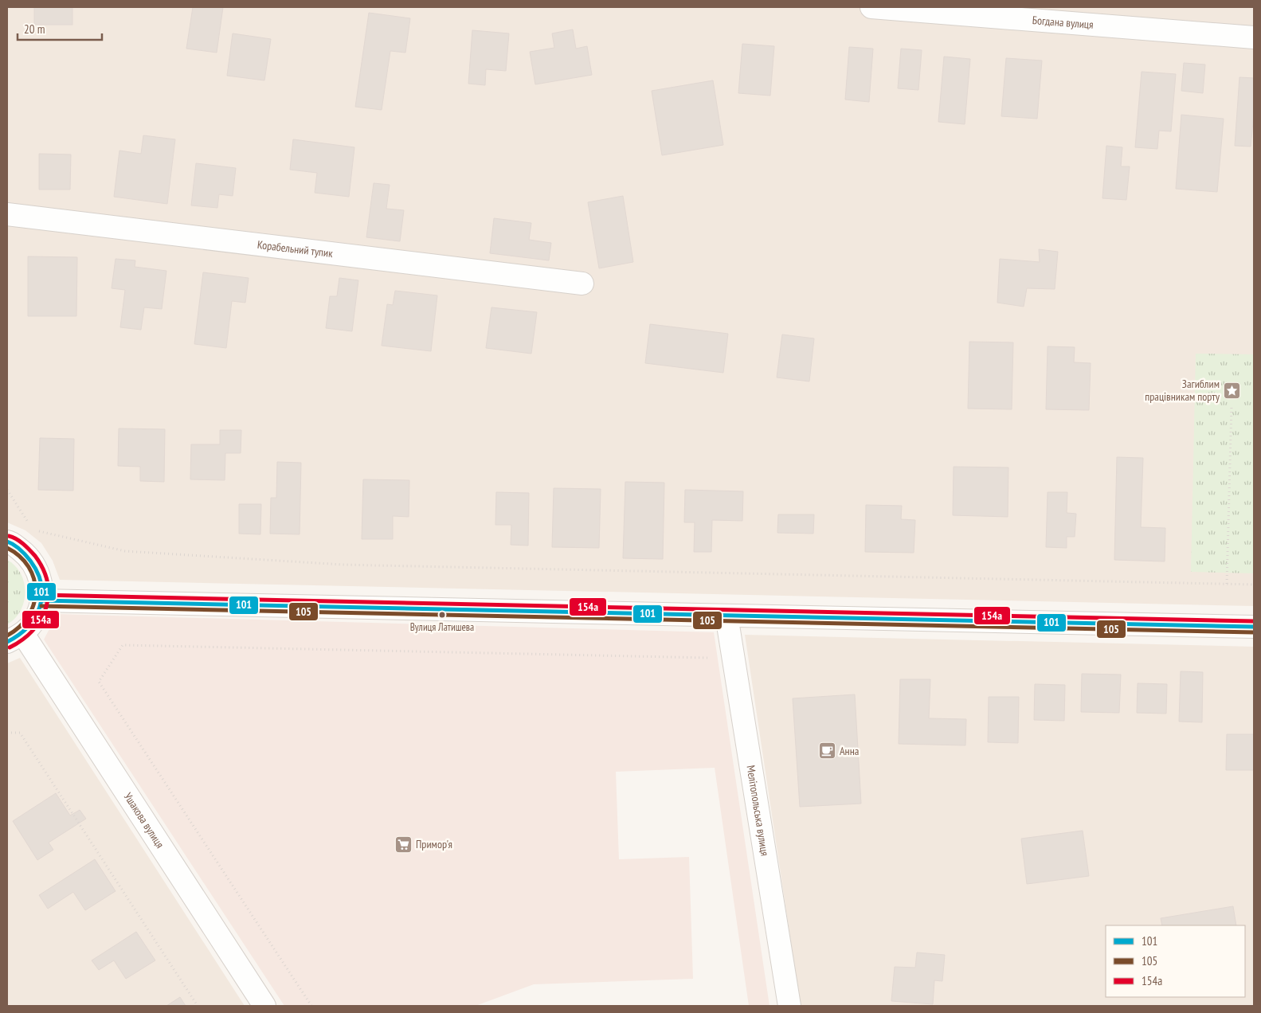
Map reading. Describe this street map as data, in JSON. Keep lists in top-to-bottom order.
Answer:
{
  "streets": {
    "street": [
      "Богдана вулиця",
      "Корабельний тупик",
      "Мелітопольська вулиця",
      "Ушакова вулиця"
    ]
  },
  "places": {
    "place": ["Загиблим працівникам порту"],
    "other": ["Вулиця Латишева"],
    "cafe": ["Анна"],
    "supermarket": ["Примор'я"]
  },
  "lines": ["transit line 154а", "transit line 101", "transit line 105"],
  "legend": ["101", "105", "154а"],
  "scale_bar": "20 m"
}
